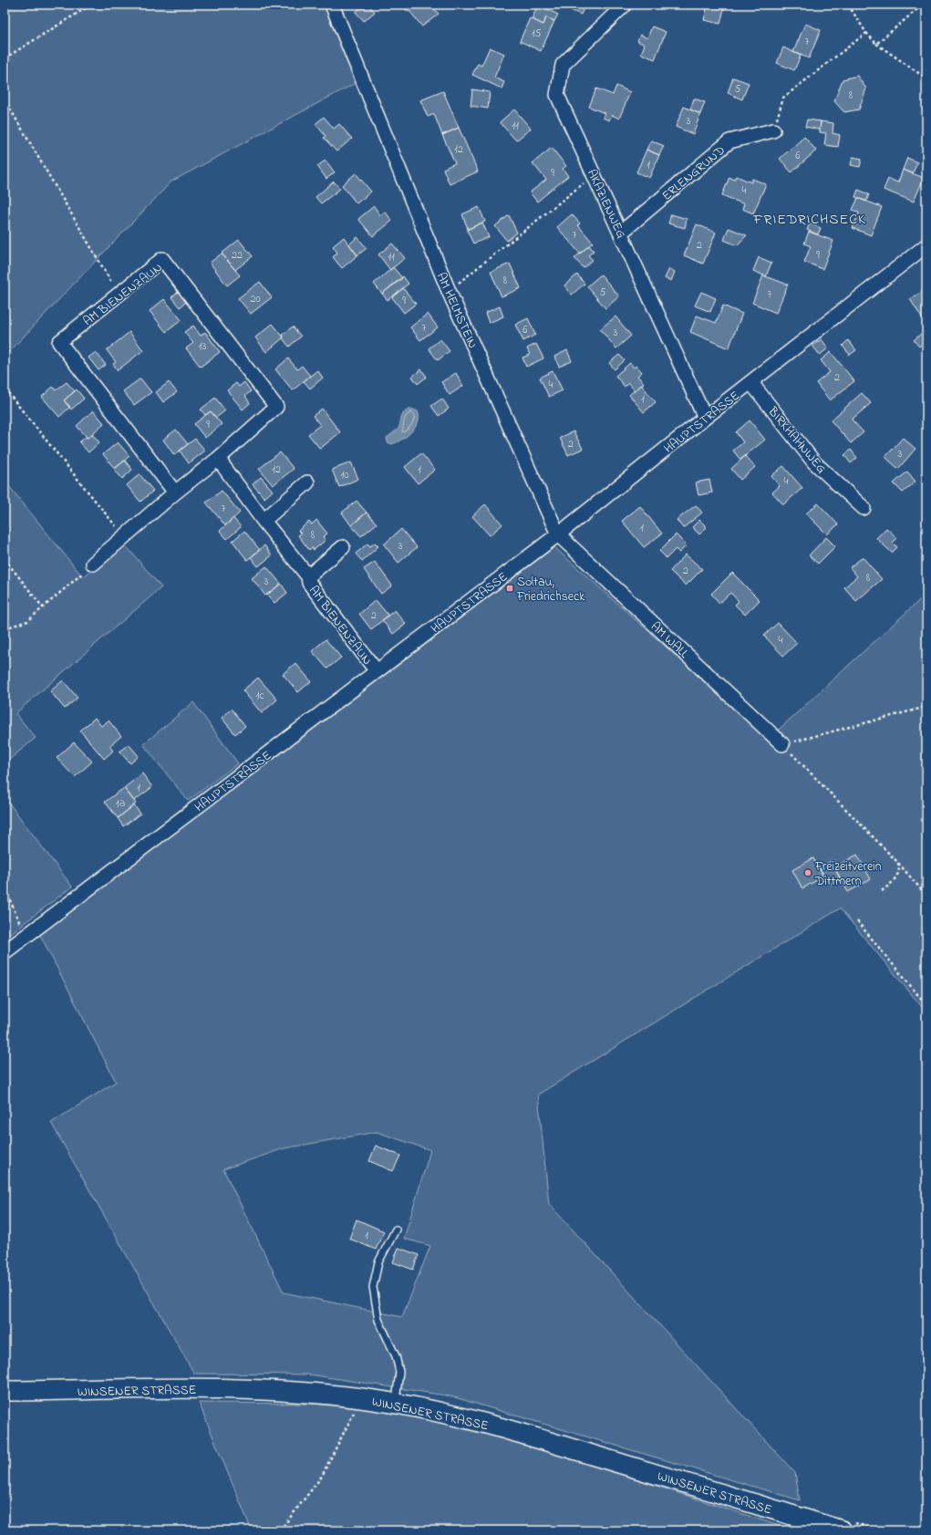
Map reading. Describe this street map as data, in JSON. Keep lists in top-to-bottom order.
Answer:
{
  "streets": {
    "main road": ["WINSENER STRASSE"],
    "street": [
      "ERLENGRUND",
      "AKAZIENWEG",
      "AM BIENENZAUN",
      "AM HELMSTEIN",
      "HAUPTSTRASSE",
      "BIRKHAHNWEG",
      "AM WALL"
    ]
  },
  "crossings": [
    ["ERLENGRUND", "AKAZIENWEG"],
    ["AKAZIENWEG", "HAUPTSTRASSE"],
    ["AM BIENENZAUN", "HAUPTSTRASSE"],
    ["AM HELMSTEIN", "HAUPTSTRASSE"],
    ["AM HELMSTEIN", "AM WALL"],
    ["HAUPTSTRASSE", "BIRKHAHNWEG"],
    ["HAUPTSTRASSE", "AM WALL"]
  ],
  "districts": ["FRIEDRICHSECK"],
  "places": {
    "transit": ["Soltau, Friedrichseck"],
    "other": ["Freizeitverein Dittmern"]
  },
  "house_numbers": [
    "15",
    "7",
    "5",
    "8",
    "3",
    "11",
    "12",
    "6",
    "1",
    "9",
    "4",
    "7",
    "2",
    "22",
    "9",
    "11",
    "8",
    "5",
    "7",
    "20",
    "9",
    "7",
    "6",
    "3",
    "13",
    "2",
    "4",
    "1",
    "9",
    "2",
    "3",
    "12",
    "1",
    "10",
    "4",
    "7",
    "1",
    "8",
    "3",
    "2",
    "8",
    "3",
    "2",
    "4",
    "1c",
    "1",
    "1a",
    "1"
  ]
}
